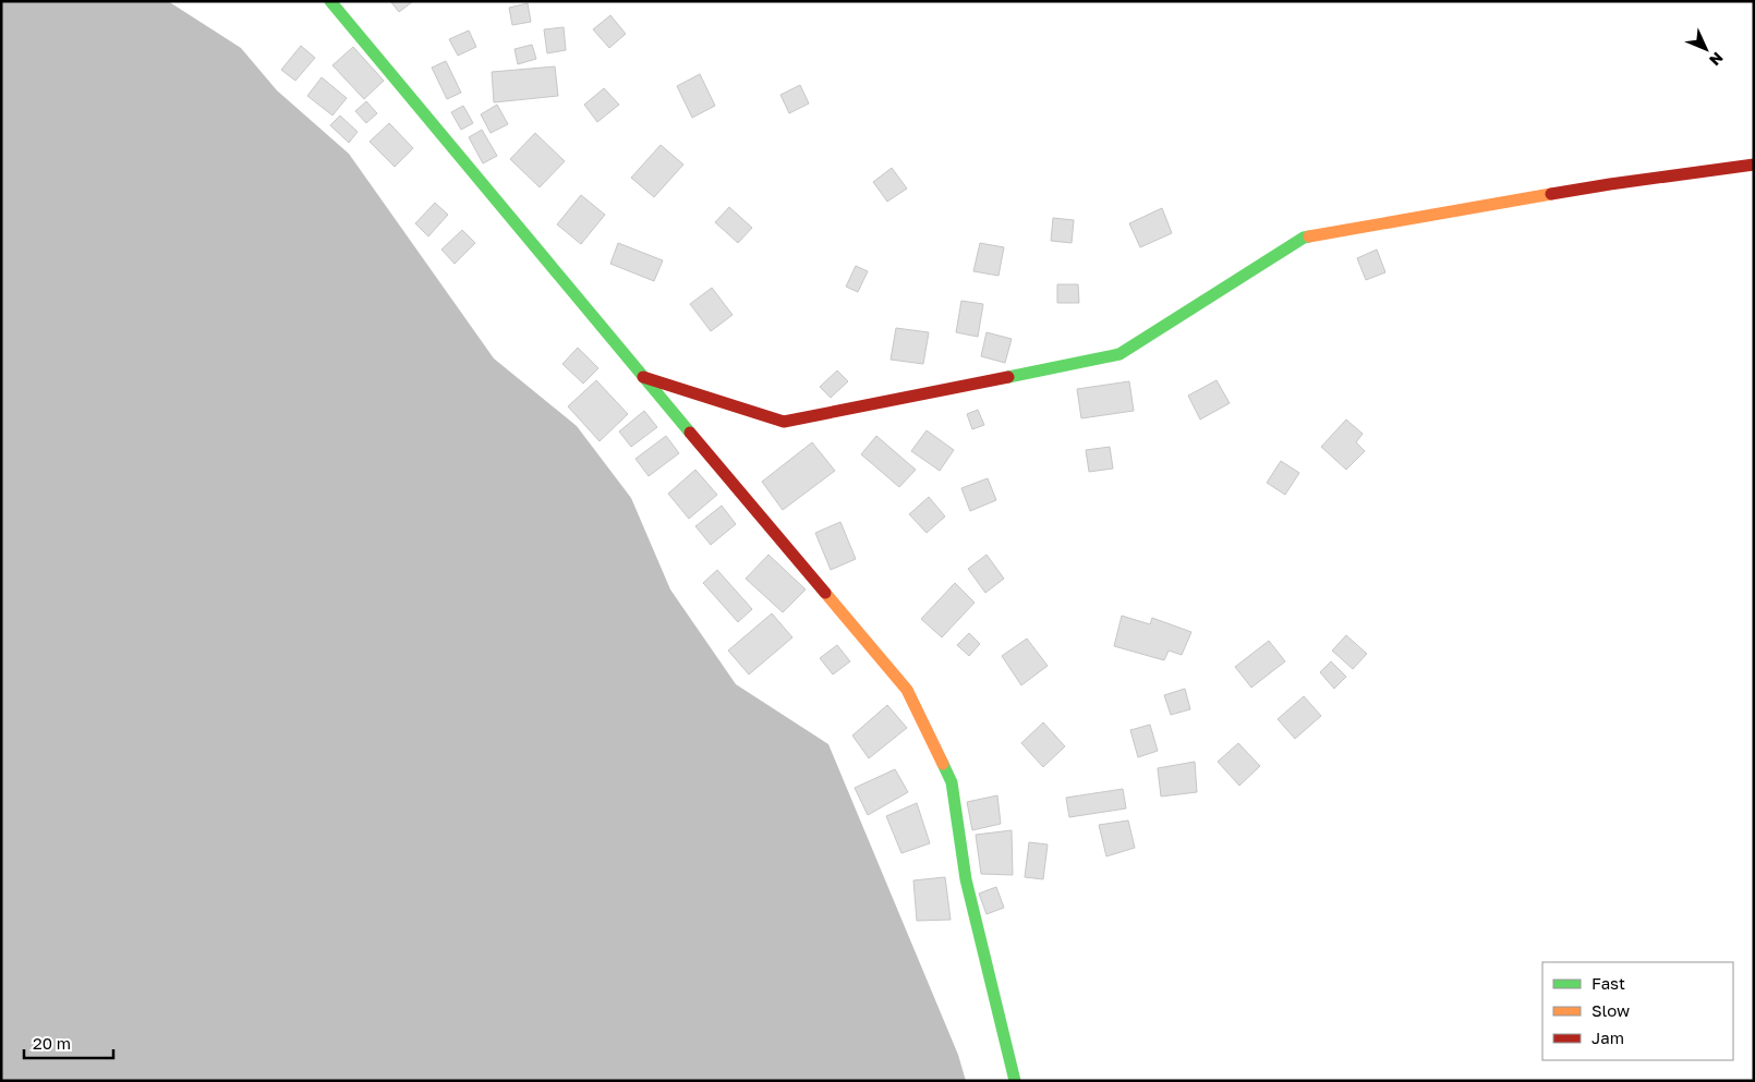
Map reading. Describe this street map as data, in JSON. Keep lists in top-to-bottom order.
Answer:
{
  "legend": ["Fast", "Slow", "Jam"],
  "scale_bar": "20 m",
  "north": "bottom right"
}
